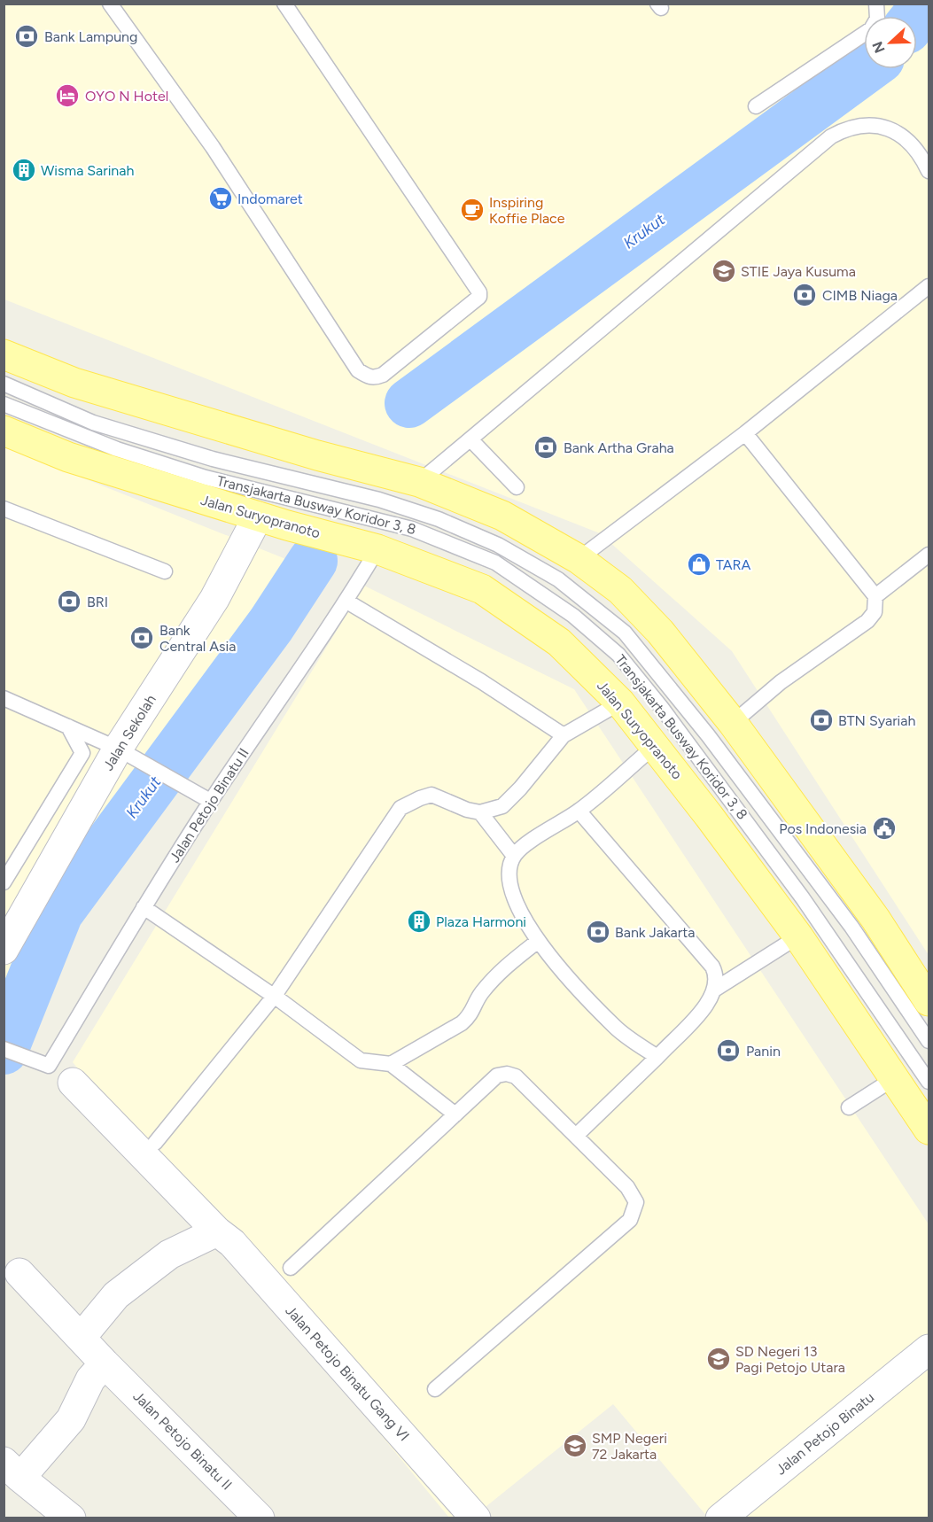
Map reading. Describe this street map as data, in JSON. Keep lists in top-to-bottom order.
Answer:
{
  "streets": {
    "main road": ["Jalan Suryopranoto"],
    "street": [
      "Jalan Sekolah",
      "Jalan Petojo Binatu II",
      "Jalan Petojo Binatu Gang VI",
      "Jalan Petojo Binatu"
    ],
    "lane": ["Transjakarta Busway Koridor 3, 8"]
  },
  "crossings": [
    ["Jalan Suryopranoto", "Jalan Sekolah"],
    ["Jalan Suryopranoto", "Jalan Petojo Binatu II"]
  ],
  "water": ["Krukut"],
  "places": {
    "bank": [
      "Bank Lampung",
      "CIMB Niaga",
      "Bank Artha Graha",
      "BRI",
      "Bank Central Asia",
      "BTN Syariah",
      "Bank Jakarta",
      "Panin"
    ],
    "hotel": ["OYO N Hotel"],
    "building": ["Wisma Sarinah", "Plaza Harmoni"],
    "supermarket": ["Indomaret"],
    "cafe": ["Inspiring Koffie Place"],
    "school or university": ["STIE Jaya Kusuma", "SD Negeri 13 Pagi Petojo Utara", "SMP Negeri 72 Jakarta"],
    "shop": ["TARA"],
    "public building": ["Pos Indonesia"]
  },
  "north": "left"
}
